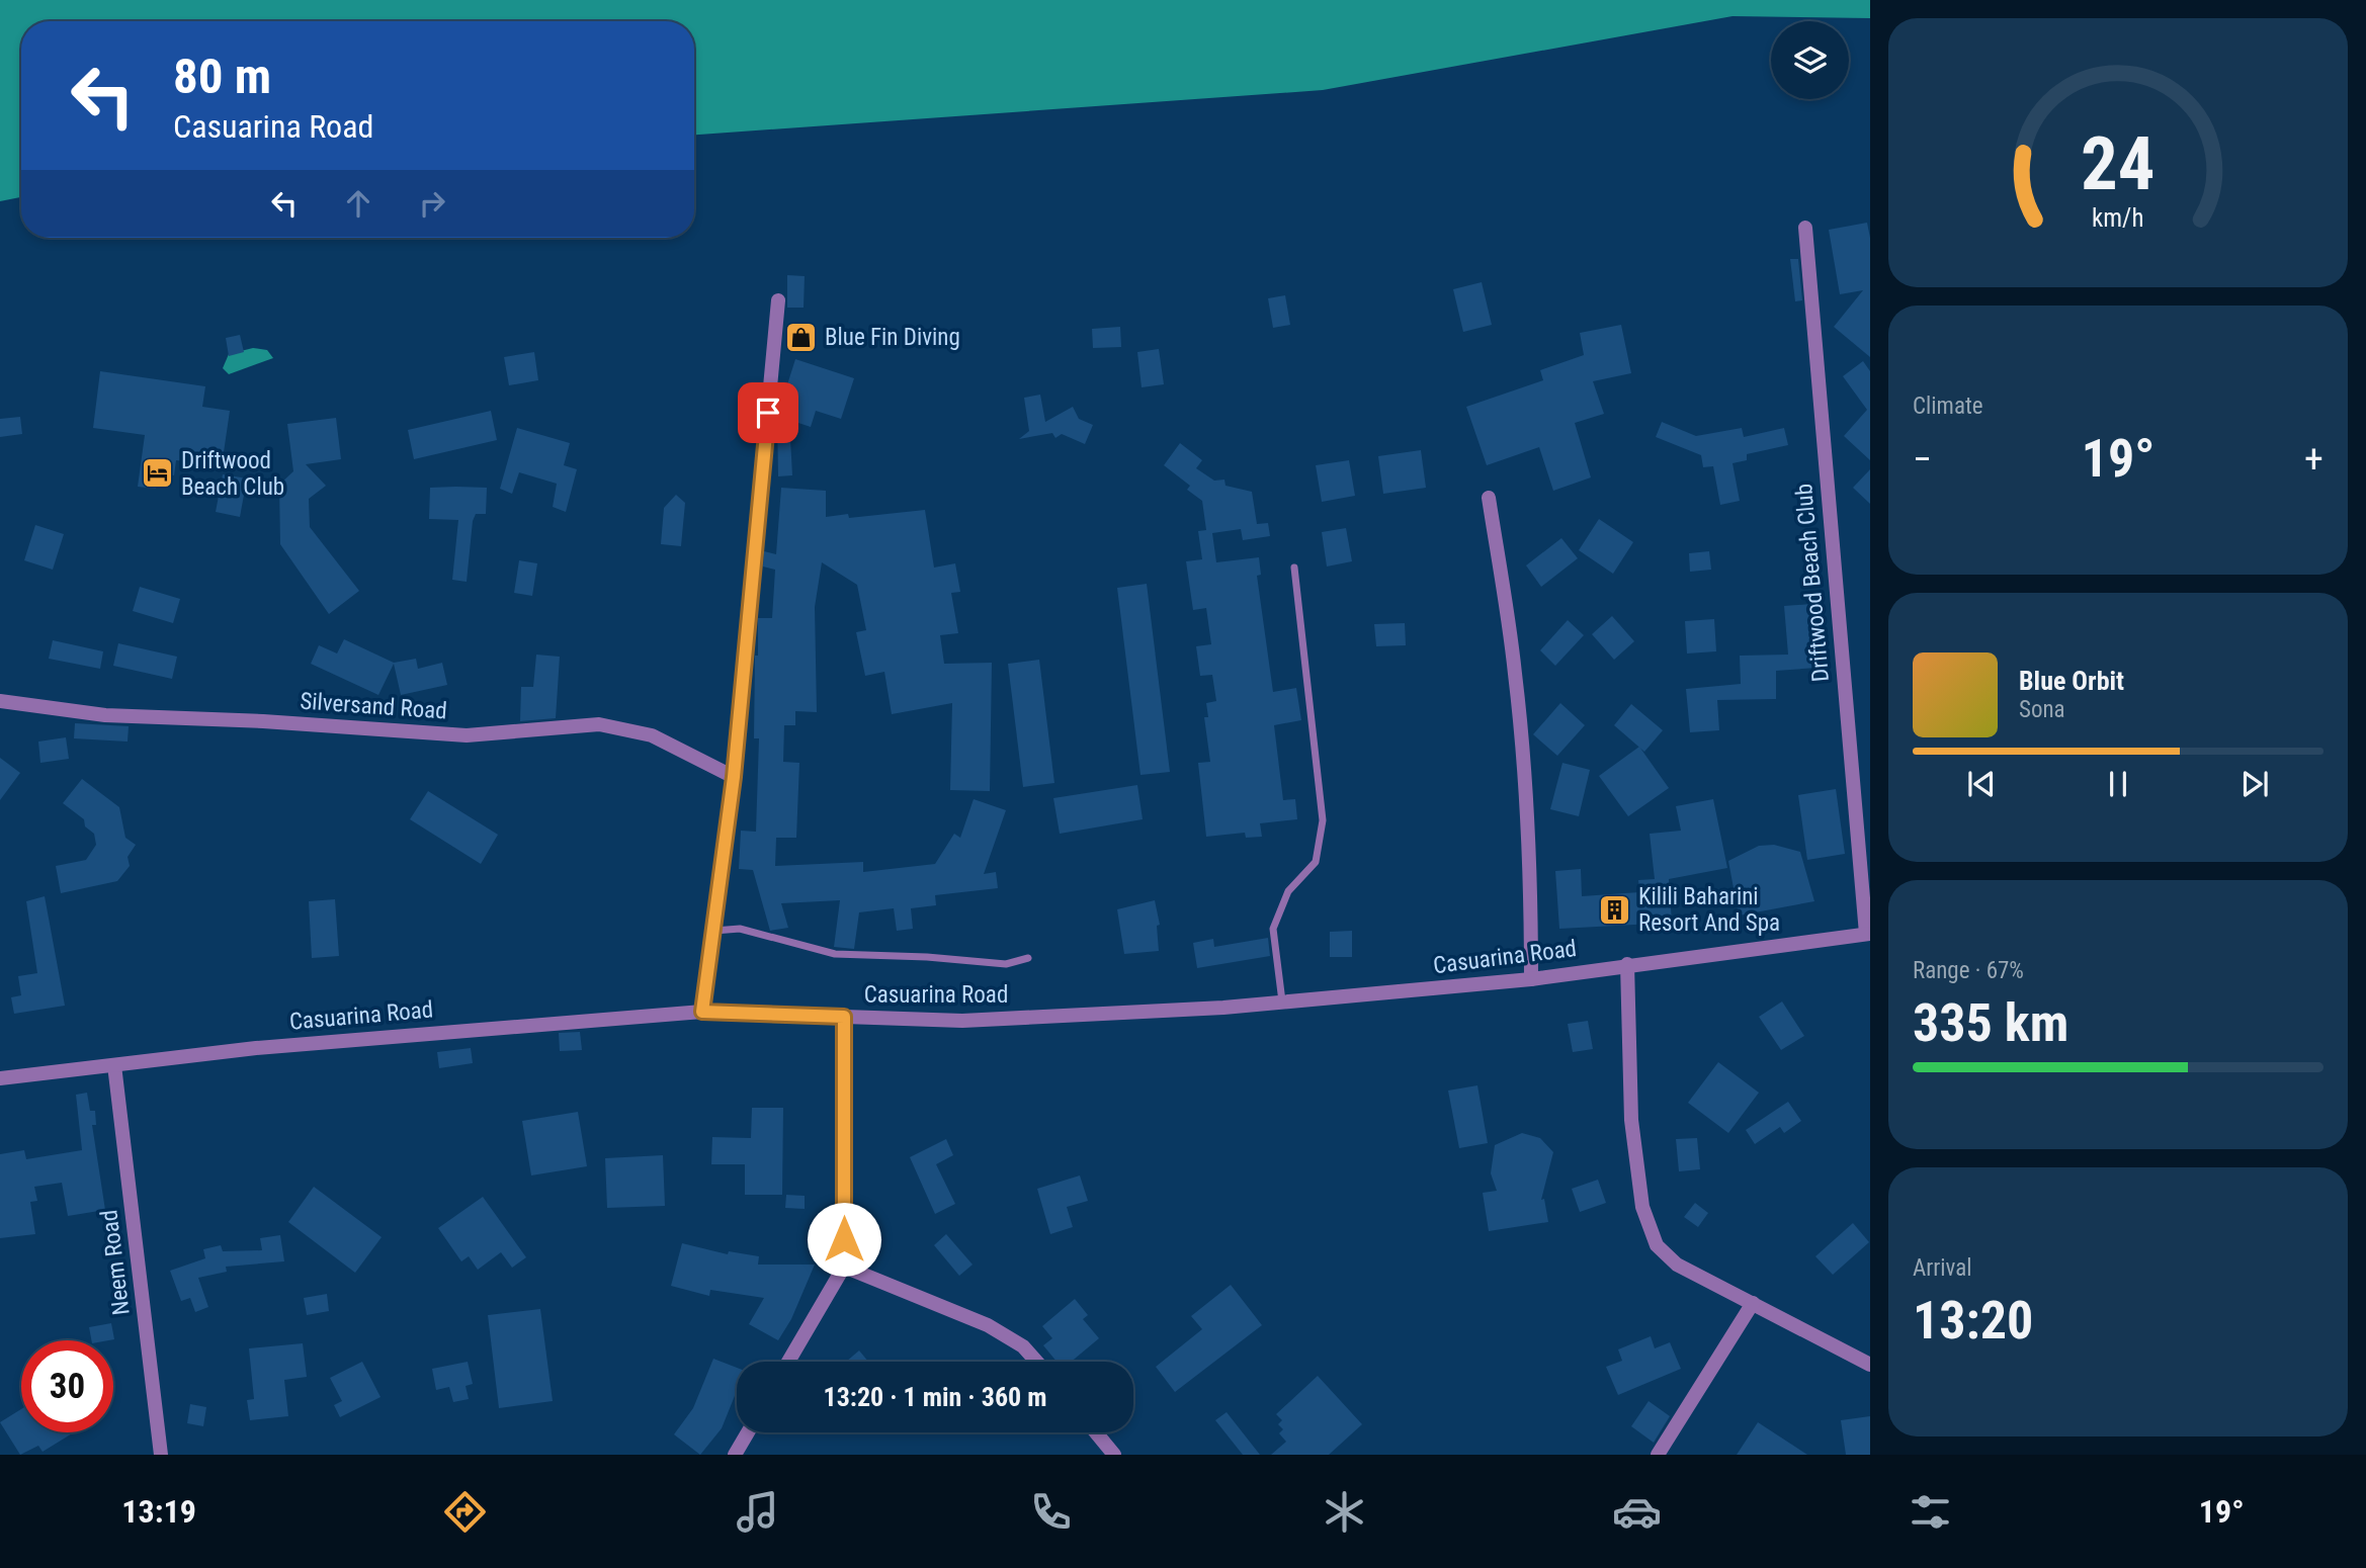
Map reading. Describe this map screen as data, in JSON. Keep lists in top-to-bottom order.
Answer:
{
  "streets": {
    "street": [
      "Driftwood Beach Club",
      "Silversand Road",
      "Casuarina Road",
      "Neem Road"
    ]
  },
  "crossings": [
    ["Driftwood Beach Club", "Casuarina Road"],
    ["Casuarina Road", "Neem Road"]
  ],
  "places": {
    "shop": ["Blue Fin Diving"],
    "hotel": ["Driftwood Beach Club"],
    "building": ["Kilili Baharini Resort And Spa"]
  },
  "page": {
    "turn": ["80 m", "Casuarina Road"],
    "tile": [
      "Climate",
      ["Range · 67%", "335 km"],
      ["Arrival", "13:20"]
    ],
    "heat": ["−", "19°", "+"],
    "song": ["Blue Orbit", "Sona"],
    "limit": "30",
    "trip": "13:20 · 1 min · 360 m",
    "tabs": ["13:19", "19°"],
    "gauge": ["24", "km/h"]
  }
}
